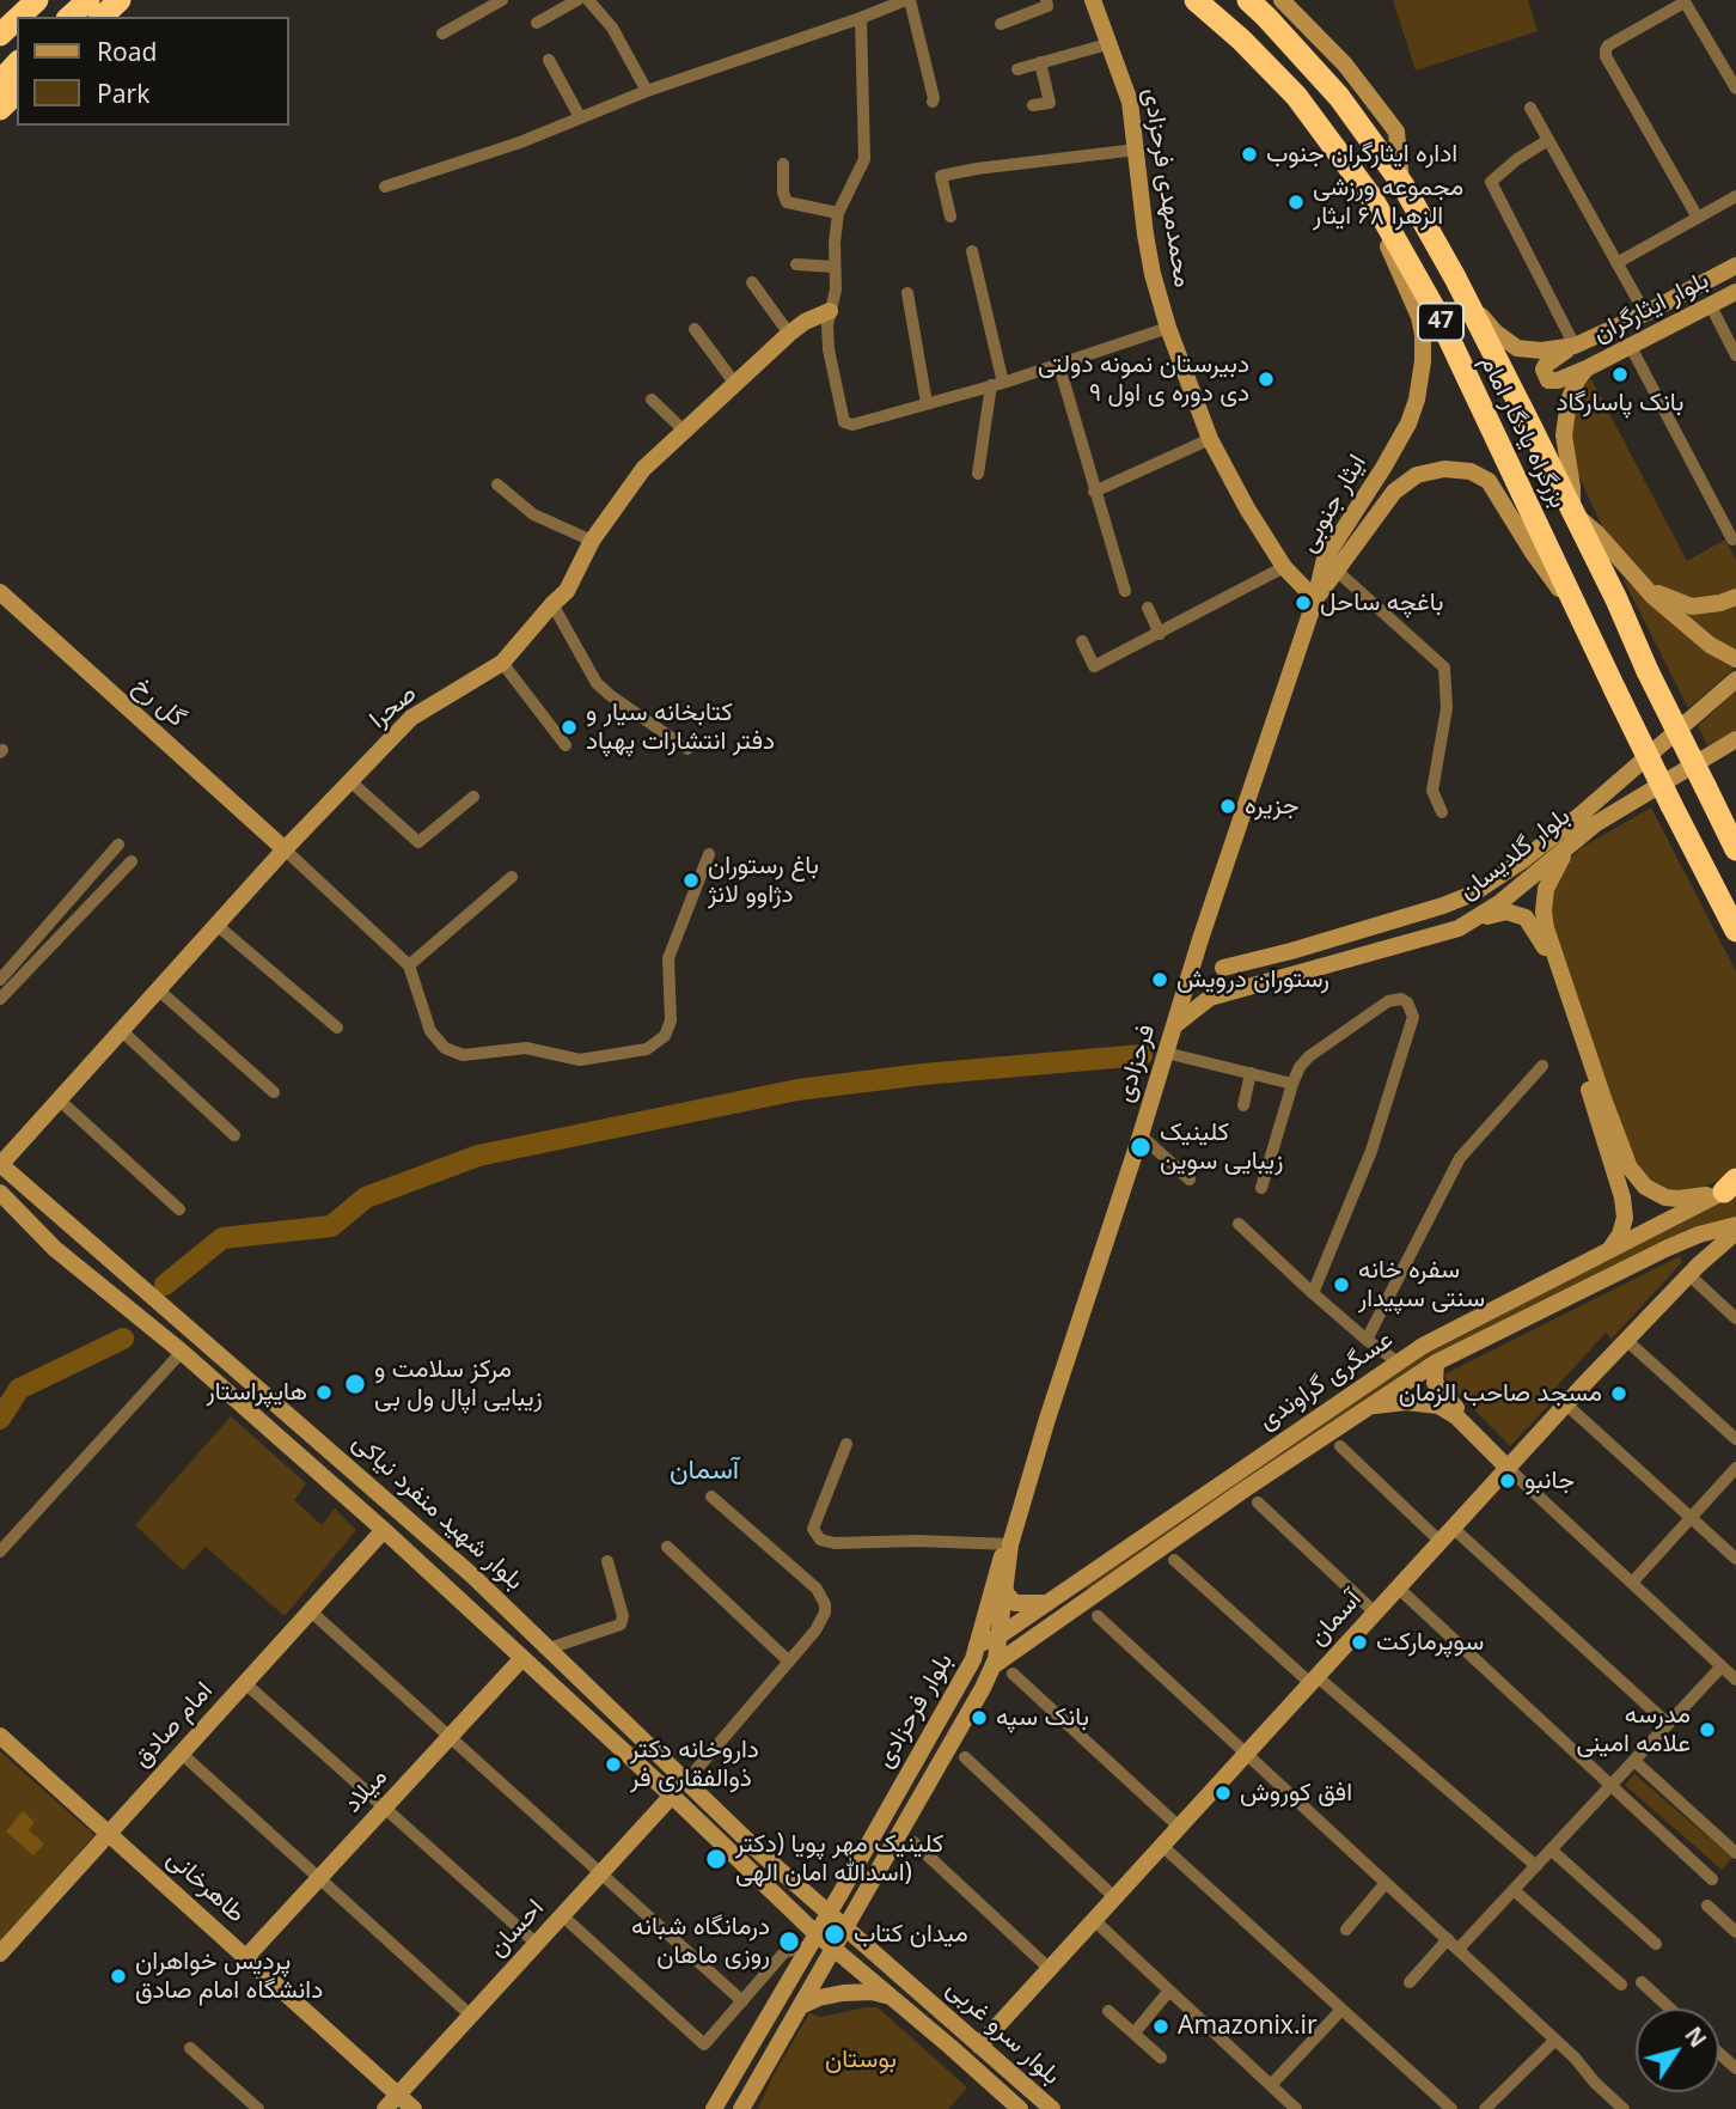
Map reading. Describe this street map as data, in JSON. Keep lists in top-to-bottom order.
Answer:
{
  "streets": {
    "highway": ["47", "بزرگراه یادگار امام"],
    "street": [
      "محمدمهدی فرحزادی",
      "بلوار ایثارگران",
      "ایثار جنوبی",
      "گل رخ",
      "صحرا",
      "بلوار گلدیسان",
      "فرحزادی",
      "عسگری گراوندی",
      "بلوار شهید منفرد نیاکی",
      "آسمان",
      "بلوار فرحزادی",
      "امام صادق",
      "میلاد",
      "طاهرخانی",
      "احسان",
      "بلوار سرو غربی"
    ]
  },
  "crossings": [
    ["محمدمهدی فرحزادی", "ایثار جنوبی"],
    ["محمدمهدی فرحزادی", "فرحزادی"],
    ["بلوار ایثارگران", "بزرگراه یادگار امام"],
    ["بزرگراه یادگار امام", "ایثار جنوبی"],
    ["ایثار جنوبی", "فرحزادی"],
    ["گل رخ", "صحرا"],
    ["صحرا", "بلوار شهید منفرد نیاکی"],
    ["بلوار گلدیسان", "فرحزادی"],
    ["فرحزادی", "بلوار فرحزادی"],
    ["عسگری گراوندی", "بلوار فرحزادی"],
    ["بلوار شهید منفرد نیاکی", "بلوار فرحزادی"],
    ["بلوار شهید منفرد نیاکی", "امام صادق"],
    ["بلوار شهید منفرد نیاکی", "میلاد"],
    ["بلوار شهید منفرد نیاکی", "احسان"],
    ["بلوار شهید منفرد نیاکی", "بلوار سرو غربی"],
    ["آسمان", "بلوار سرو غربی"],
    ["بلوار فرحزادی", "بلوار سرو غربی"],
    ["امام صادق", "طاهرخانی"],
    ["میلاد", "طاهرخانی"],
    ["طاهرخانی", "احسان"]
  ],
  "districts": ["آسمان"],
  "parks": ["بوستان"],
  "places": [
    "اداره ایثارگران جنوب",
    "مجموعه ورزشی الزهرا ۶۸ ایثار",
    "بانک پاسارگاد",
    "دبیرستان نمونه دولتی ۹ دی دوره ی اول",
    "باغچه ساحل",
    "کتابخانه سیار و دفتر انتشارات پهپاد",
    "جزیره",
    "باغ رستوران دژاوو لانژ",
    "رستوران درویش",
    "کلینیک زیبایی سوین",
    "سفره خانه سنتی سپیدار",
    "مرکز سلامت و زیبایی اپال ول بی",
    "هایپراستار",
    "مسجد صاحب الزمان",
    "جانبو",
    "سوپرمارکت",
    "بانک سپه",
    "مدرسه علامه امینی",
    "داروخانه دکتر ذوالفقاری فر",
    "افق کوروش",
    "کلینیک مهر پویا (دکتر اسدالله امان الهی)",
    "میدان کتاب",
    "درمانگاه شبانه روزی ماهان",
    "پردیس خواهران دانشگاه امام صادق",
    "Amazonix.ir"
  ],
  "legend": ["Road", "Park"],
  "north": "top right"
}
